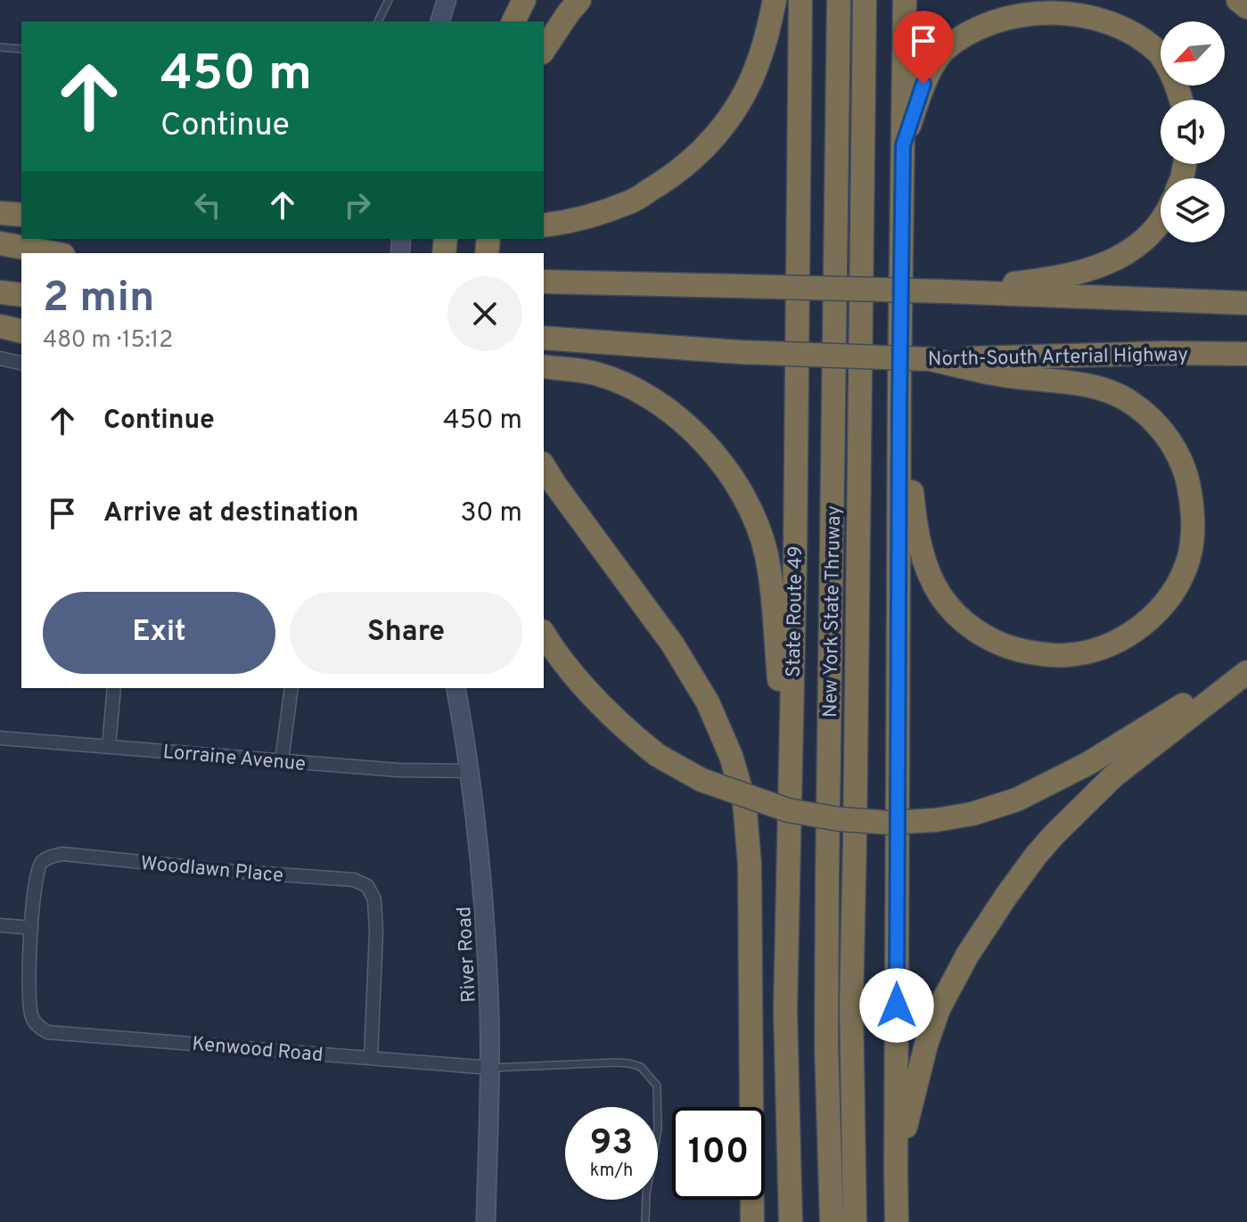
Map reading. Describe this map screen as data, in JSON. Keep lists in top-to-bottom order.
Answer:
{
  "streets": {
    "highway": ["North-South Arterial Highway", "State Route 49", "New York State Thruway"],
    "main road": ["River Road"],
    "street": ["Lorraine Avenue", "Woodlawn Place", "Kenwood Road"]
  },
  "crossings": [
    ["Lorraine Avenue", "River Road"],
    ["Woodlawn Place", "Kenwood Road"],
    ["River Road", "Kenwood Road"]
  ],
  "north": "bottom left",
  "page": {
    "turn": ["450 m", "Continue"],
    "heading": ["2 min", "480 m · 15:12"],
    "list": [
      {
        "name": "Continue",
        "value": "450 m"
      },
      {
        "name": "Arrive at destination",
        "value": "30 m"
      }
    ],
    "buttons": ["Exit", "Share"],
    "speed": "93 km/h",
    "limit": "100"
  }
}
